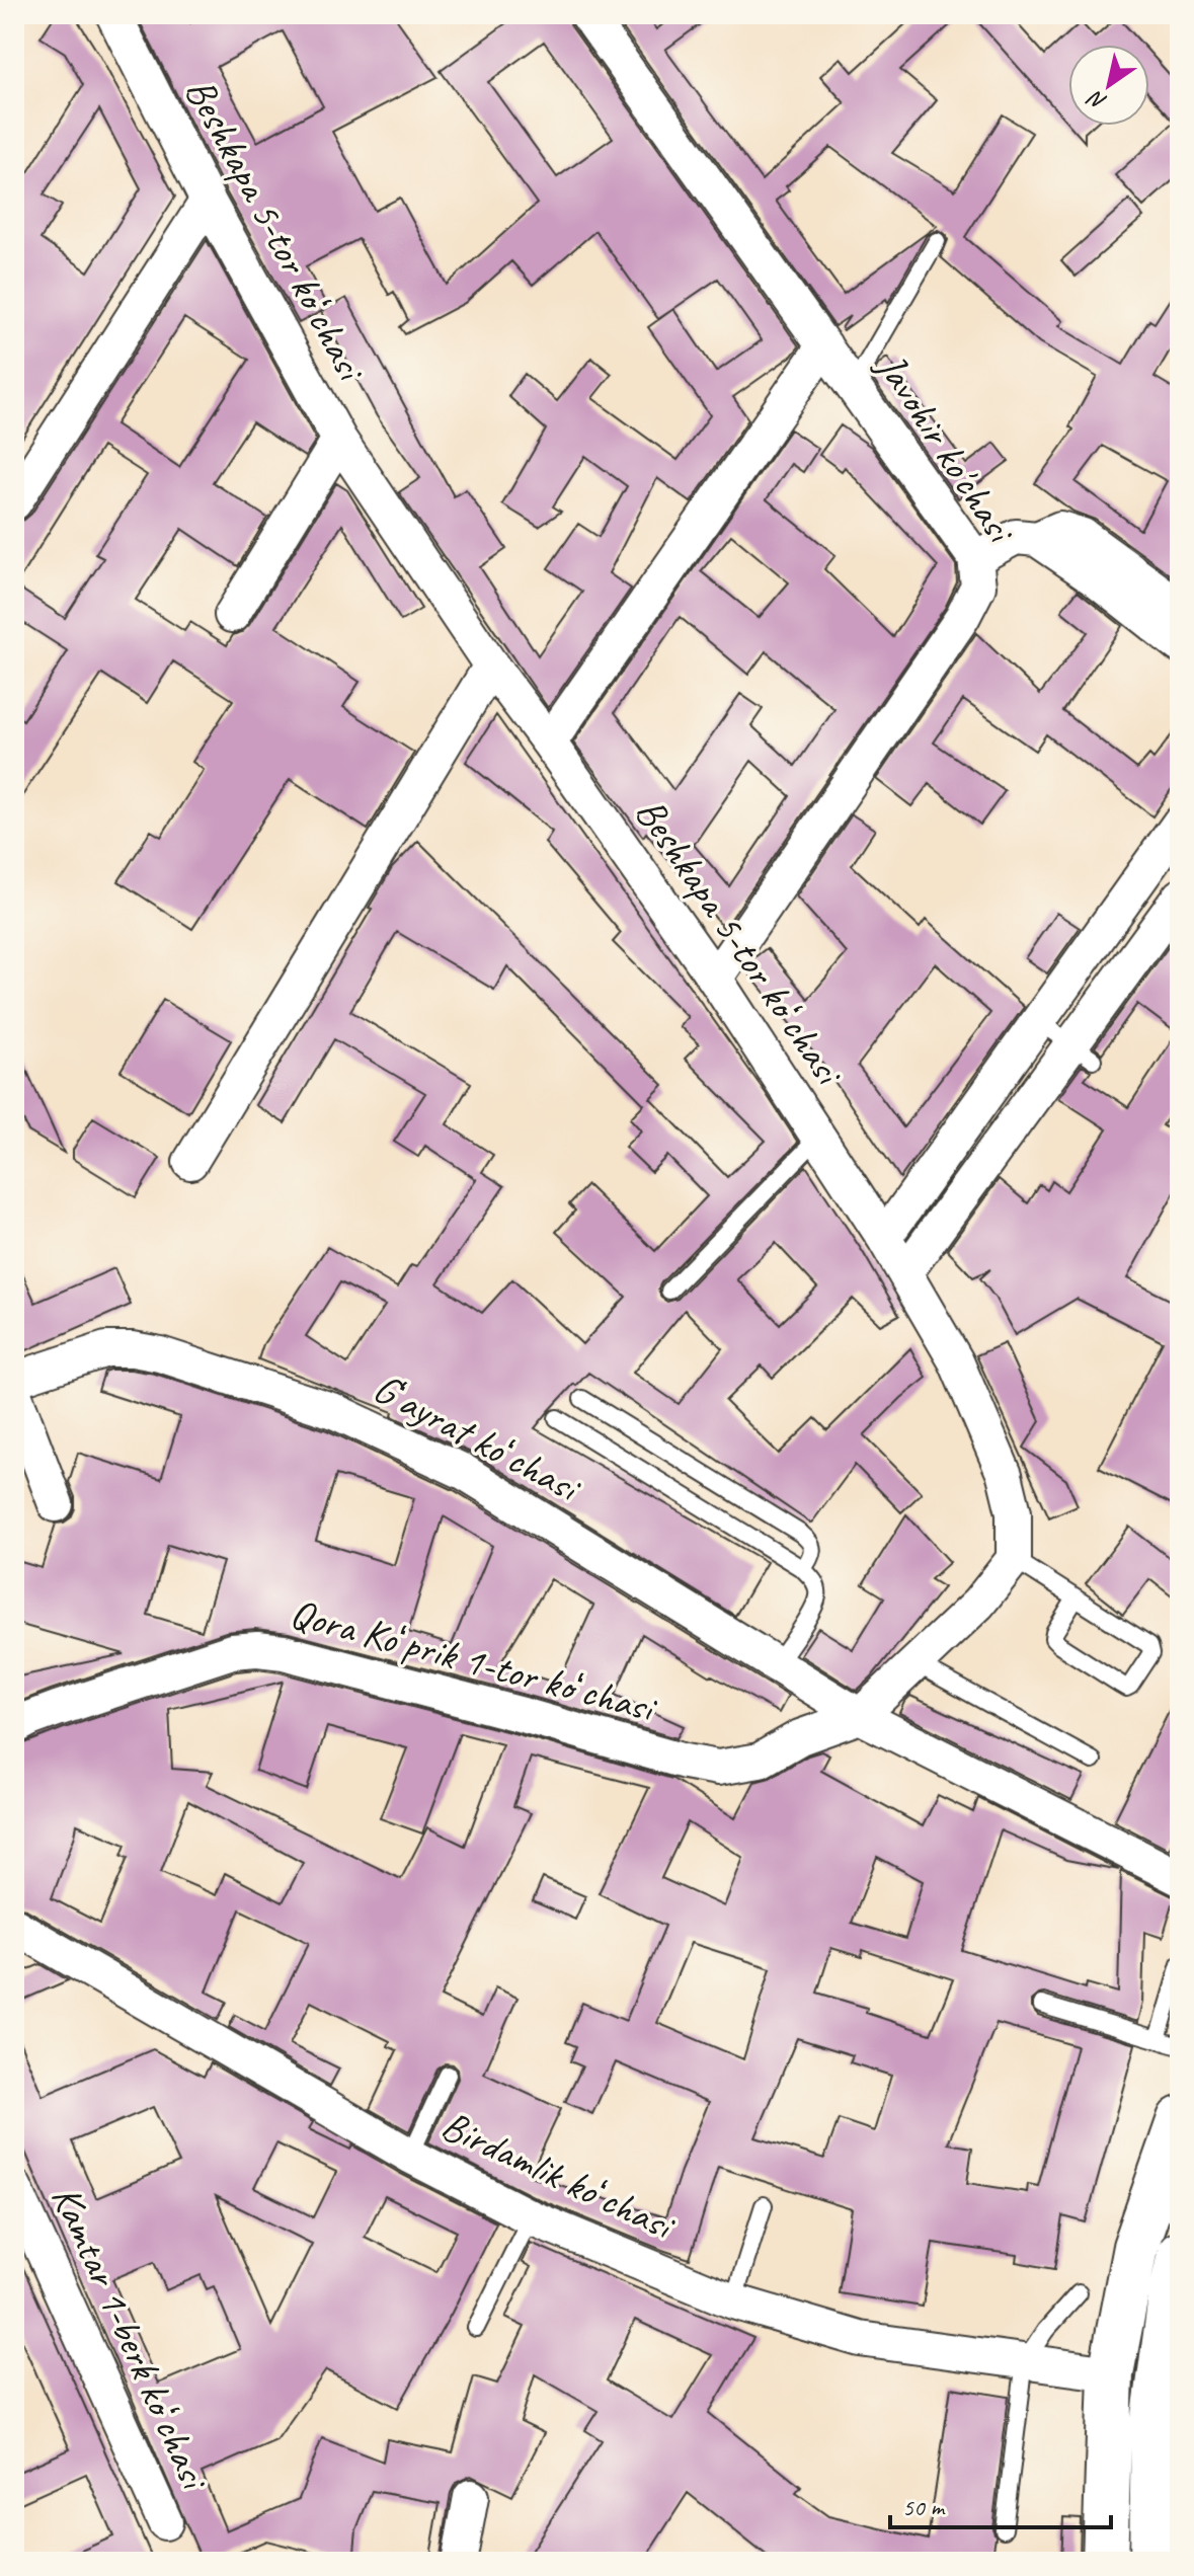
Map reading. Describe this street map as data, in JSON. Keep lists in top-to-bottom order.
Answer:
{
  "streets": {
    "street": [
      "Beshkapa 5-tor koʻchasi",
      "Javohir ko'chasi",
      "Gʻayrat koʻchasi",
      "Qora Koʻprik 1-tor koʻchasi",
      "Birdamlik koʻchasi",
      "Kamtar 1-berk koʻchasi"
    ]
  },
  "crossings": [
    ["Beshkapa 5-tor koʻchasi", "Javohir ko'chasi"],
    ["Gʻayrat koʻchasi", "Qora Koʻprik 1-tor koʻchasi"]
  ],
  "scale_bar": "50 m",
  "north": "bottom left"
}
